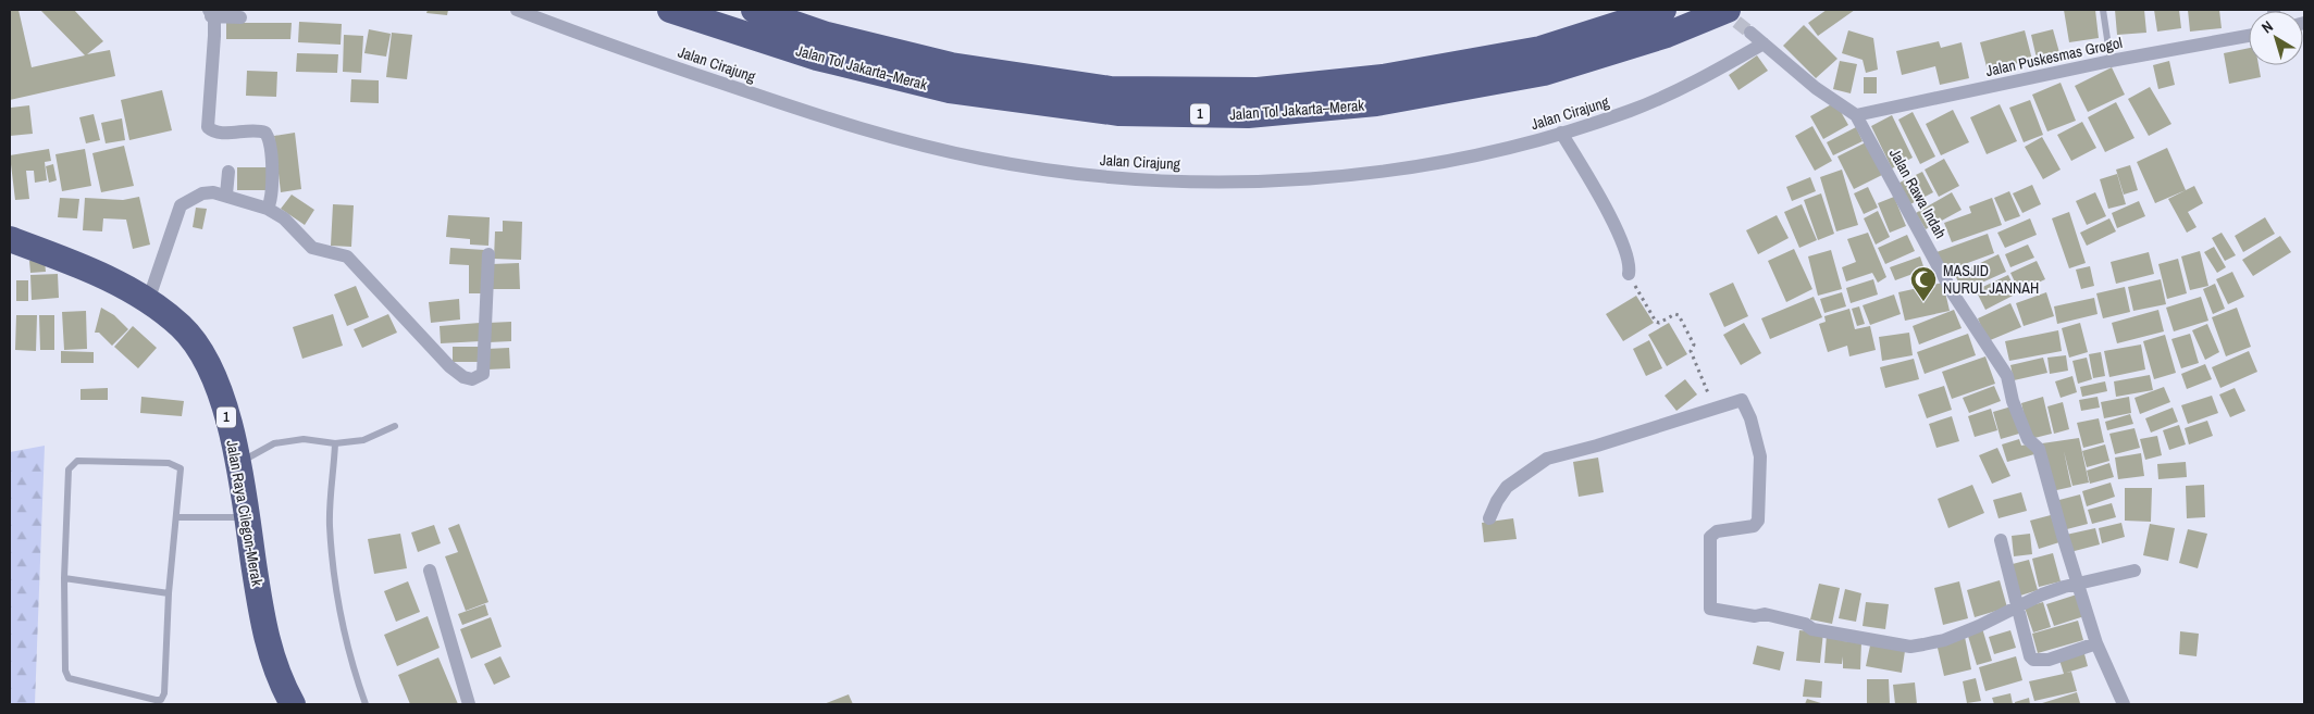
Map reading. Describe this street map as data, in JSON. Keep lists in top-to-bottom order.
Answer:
{
  "streets": {
    "highway": ["Jalan Tol Jakarta–Merak", "1", "Jalan Raya Cilegon-Merak"],
    "street": ["Jalan Puskesmas Grogol", "Jalan Cirajung", "Jalan Rawa Indah"]
  },
  "crossings": [
    ["Jalan Puskesmas Grogol", "Jalan Rawa Indah"]
  ],
  "places": {
    "mosque": ["MASJID NURUL JANNAH"]
  },
  "north": "top left"
}
